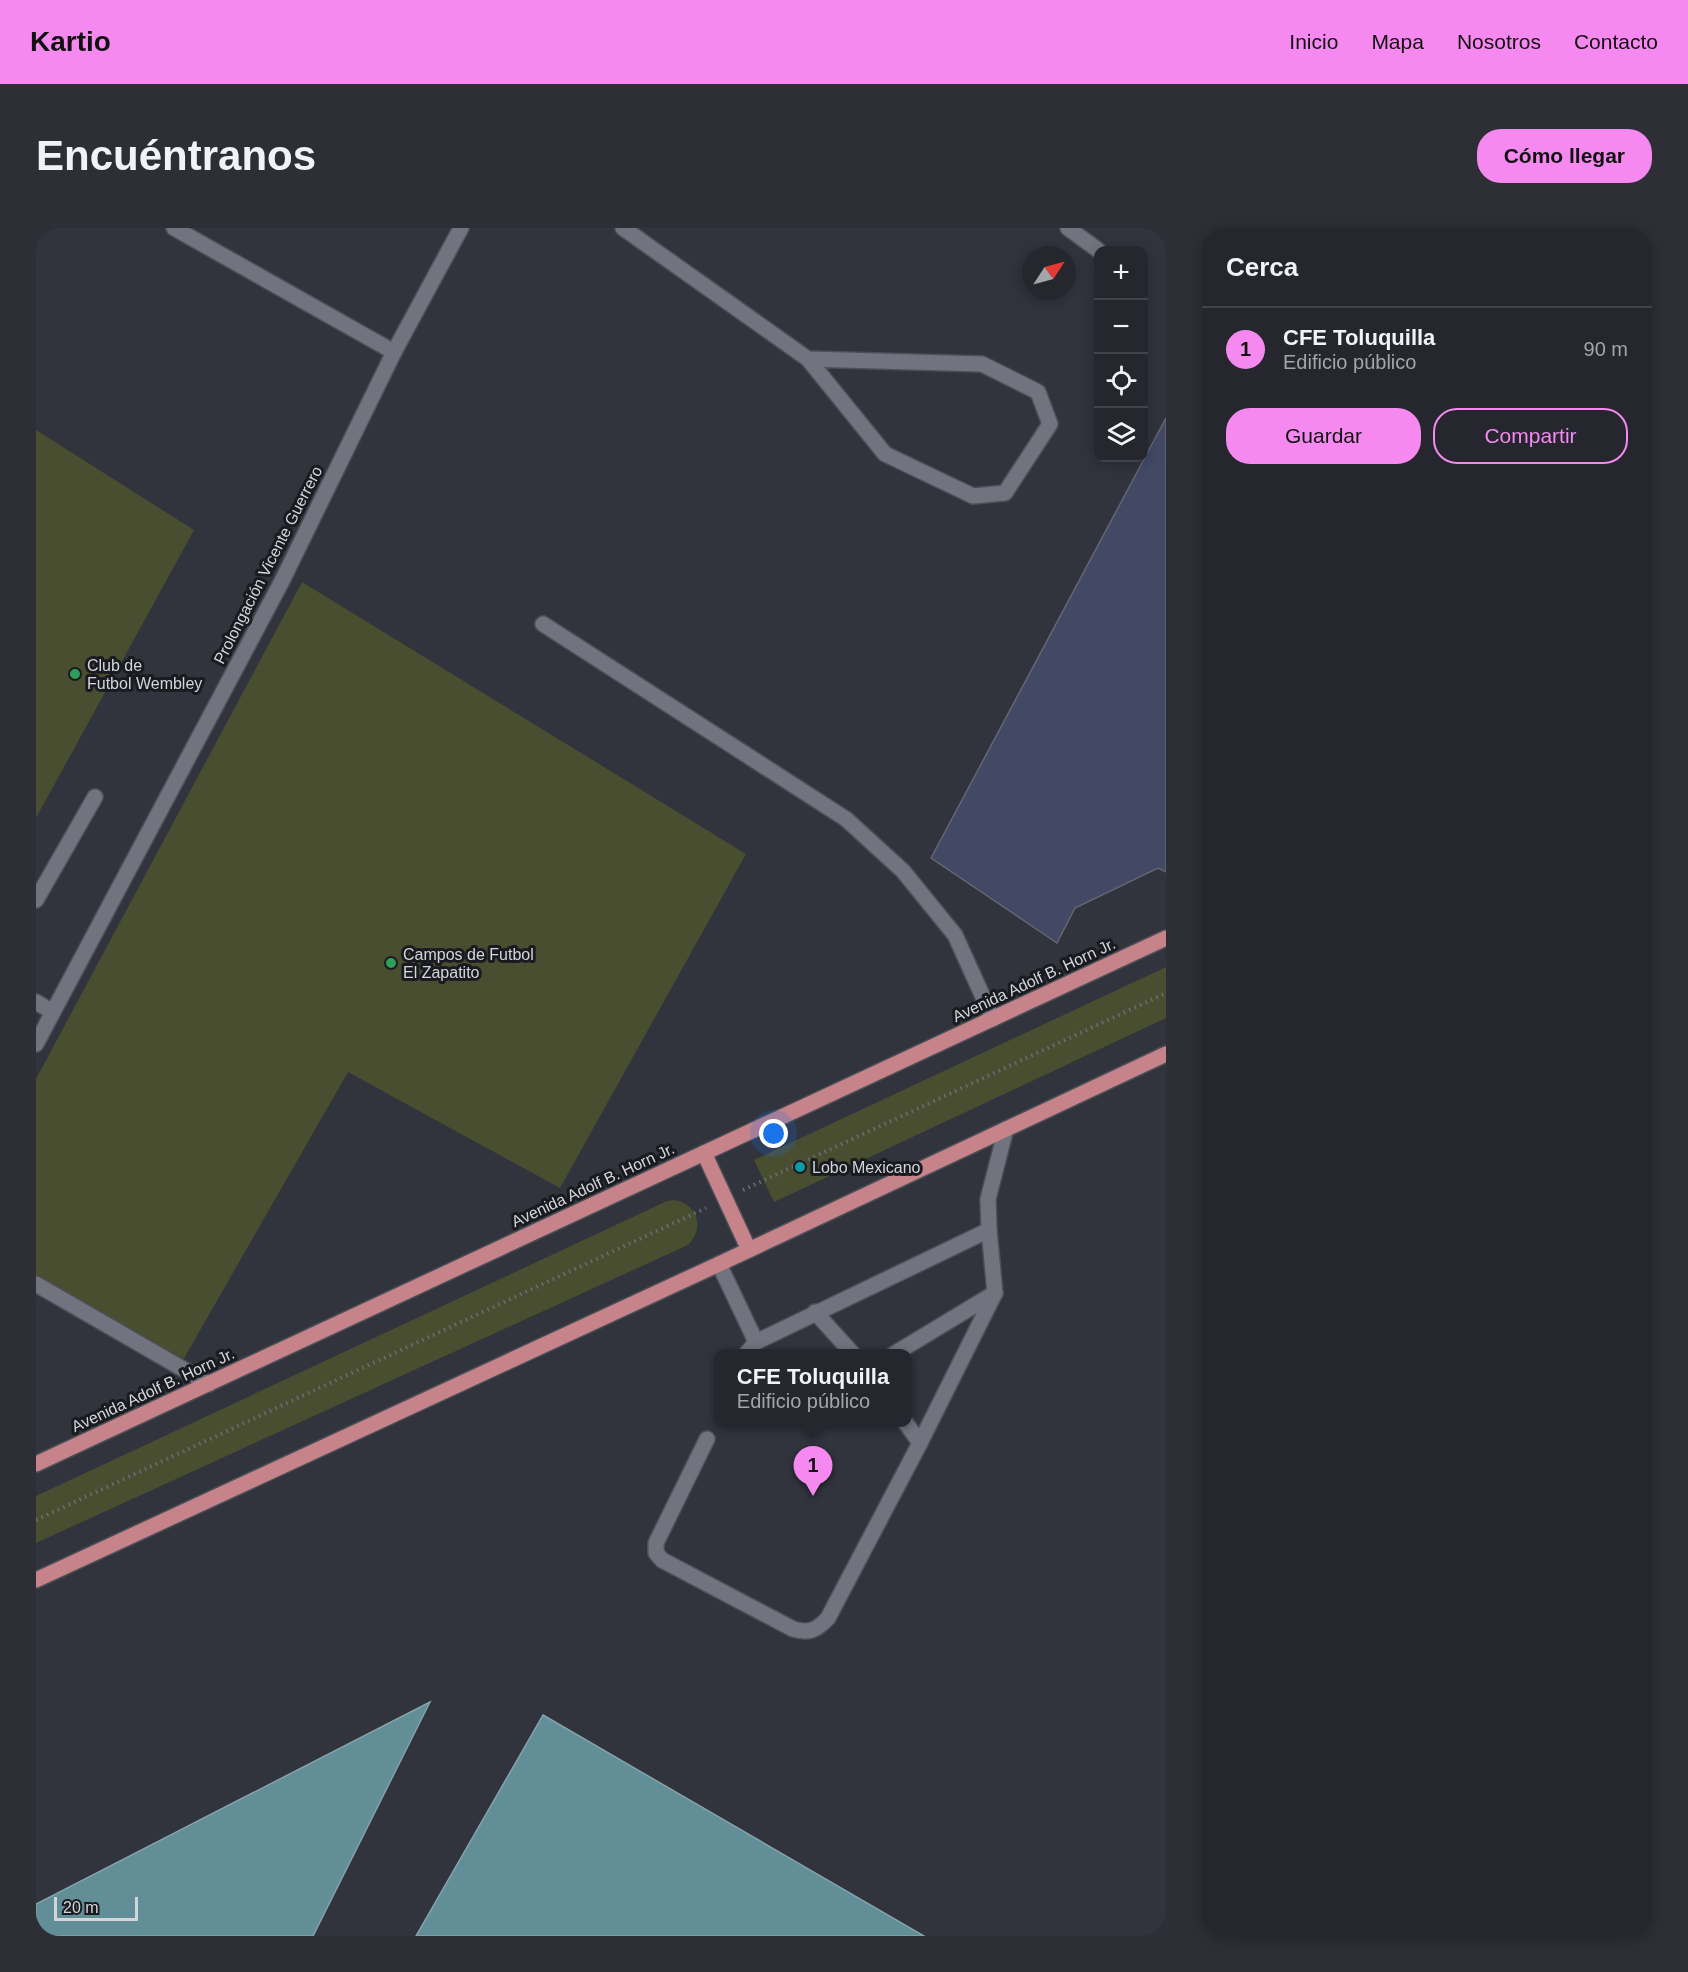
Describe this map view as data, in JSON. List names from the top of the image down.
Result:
{
  "streets": {
    "main road": ["Avenida Adolf B. Horn Jr."],
    "street": ["Prolongación Vicente Guerrero"]
  },
  "places": ["Club de Futbol Wembley", "Campos de Futbol El Zapatito", "Lobo Mexicano"],
  "scale_bar": "20 m",
  "north": "top right",
  "page": {
    "header": "Kartio",
    "nav": [
      "Inicio",
      "Mapa",
      "Nosotros",
      "Contacto"
    ],
    "buttons": [
      "Cómo llegar",
      ["Guardar", "Compartir"]
    ],
    "title": "Encuéntranos",
    "heading": "Cerca",
    "map_buttons": ["+", "−"],
    "list": [
      {
        "mark": "1",
        "name": "CFE Toluquilla",
        "note": "Edificio público",
        "value": "90 m"
      }
    ],
    "popup": ["CFE Toluquilla", "Edificio público"],
    "pins": "1",
    "scale": "20 m"
  }
}
